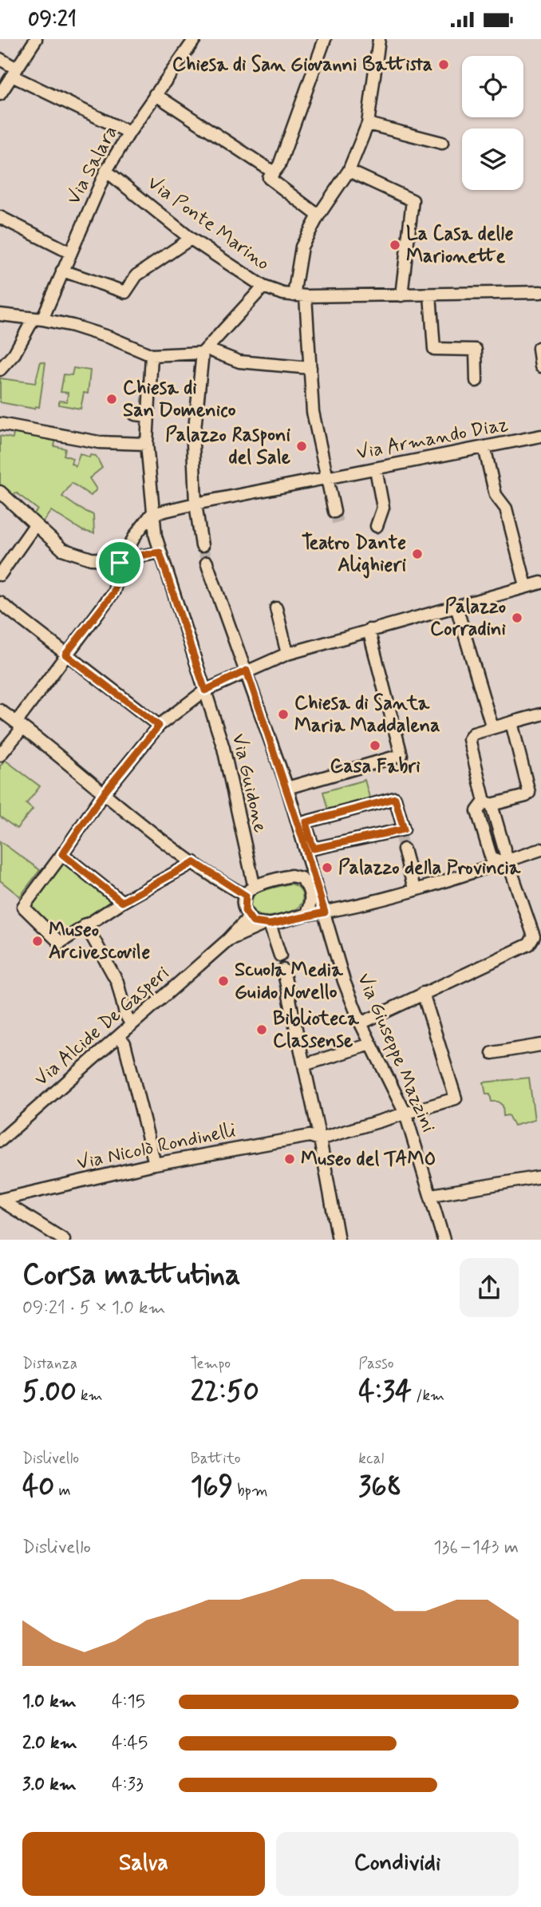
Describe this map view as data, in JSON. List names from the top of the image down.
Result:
{
  "streets": {
    "street": [
      "Via Salara",
      "Via Ponte Marino",
      "Via Armando Diaz",
      "Via Guidone",
      "Via Alcide De Gasperi",
      "Via Giuseppe Mazzini",
      "Via Nicolò Rondinelli"
    ]
  },
  "crossings": [
    ["Via Salara", "Via Ponte Marino"],
    ["Via Armando Diaz", "Via Guidone"],
    ["Via Guidone", "Via Alcide De Gasperi"],
    ["Via Giuseppe Mazzini", "Via Nicolò Rondinelli"]
  ],
  "places": [
    "Chiesa di San Giovanni Battista",
    "La Casa delle Marionette",
    "Chiesa di San Domenico",
    "Palazzo Rasponi del Sale",
    "Teatro Dante Alighieri",
    "Palazzo Corradini",
    "Chiesa di Santa Maria Maddalena",
    "Casa Fabri",
    "Palazzo della Provincia",
    "Museo Arcivescovile",
    "Scuola Media Guido Novello",
    "Biblioteca Classense",
    "Museo del TAMO"
  ],
  "page": {
    "status": "09:21",
    "heading": ["Corsa mattutina", "09:21 · 5 × 1.0 km"],
    "stats": [
      ["Distanza", "5.00 km"],
      ["Tempo", "22:50"],
      ["Passo", "4:34 /km"],
      ["Dislivello", "40 m"],
      ["Battito", "169 bpm"],
      ["kcal", "368"]
    ],
    "chart": ["Dislivello", "136–143 m"],
    "list": [
      {
        "name": "1.0 km",
        "note": "4:15"
      },
      {
        "name": "2.0 km",
        "note": "4:45"
      },
      {
        "name": "3.0 km",
        "note": "4:33"
      }
    ],
    "buttons": ["Salva", "Condividi"]
  }
}
